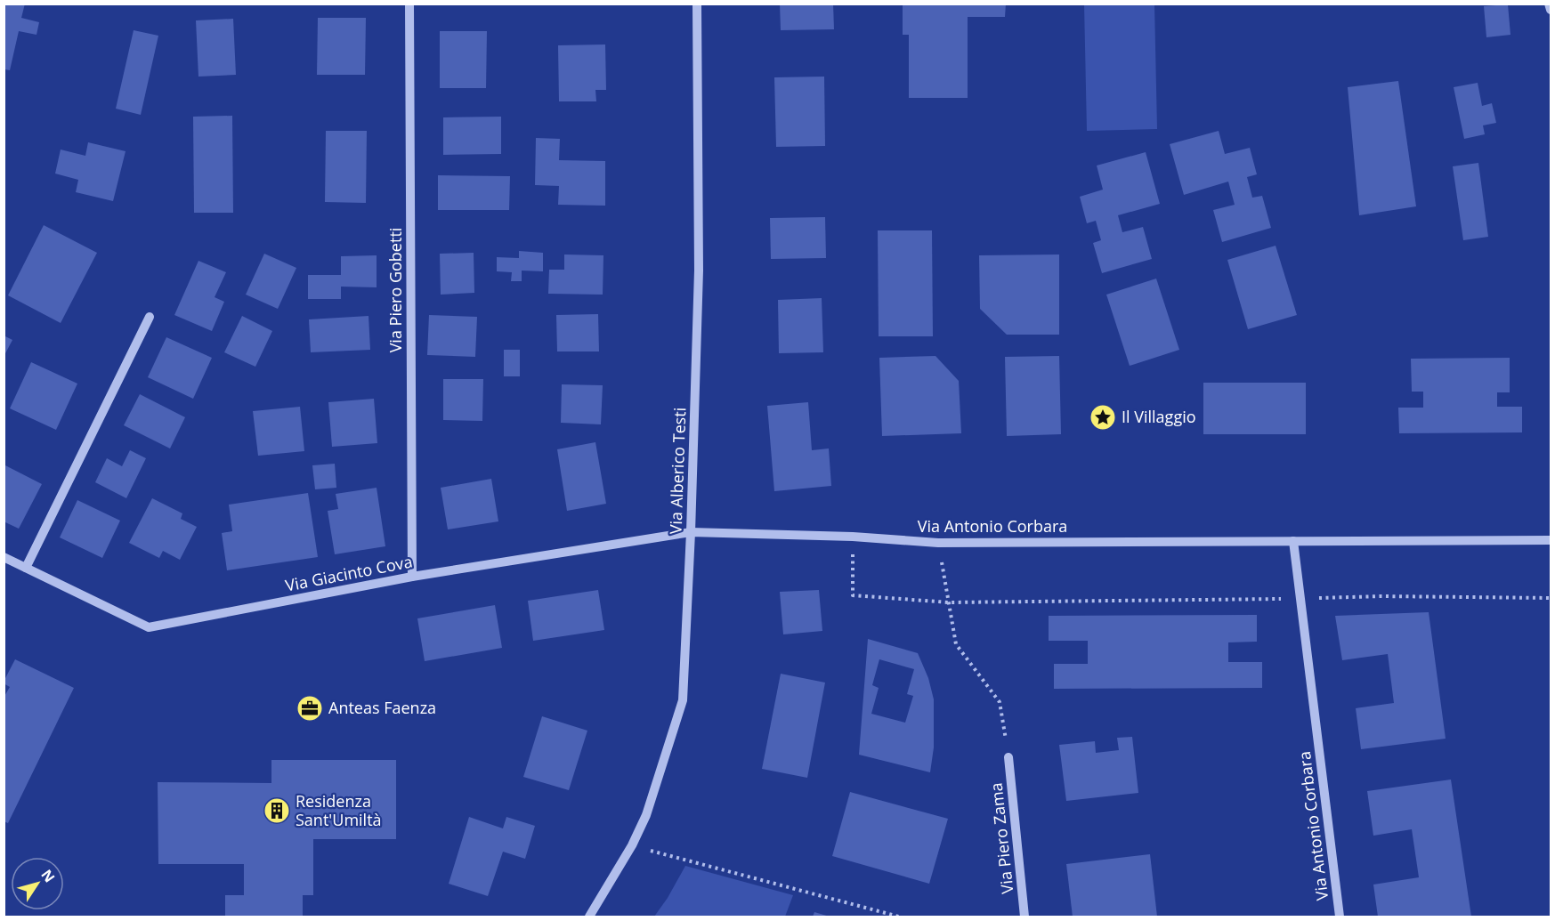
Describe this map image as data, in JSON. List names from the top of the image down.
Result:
{
  "streets": {
    "street": [
      "Via Piero Gobetti",
      "Via Alberico Testi",
      "Via Antonio Corbara",
      "Via Giacinto Cova",
      "Via Piero Zama"
    ]
  },
  "crossings": [
    ["Via Piero Gobetti", "Via Giacinto Cova"],
    ["Via Alberico Testi", "Via Antonio Corbara"],
    ["Via Alberico Testi", "Via Giacinto Cova"],
    ["Via Antonio Corbara", "Via Giacinto Cova"]
  ],
  "places": {
    "place": ["Il Villaggio"],
    "office": ["Anteas Faenza"],
    "building": ["Residenza Sant'Umiltà"]
  },
  "north": "top right"
}
